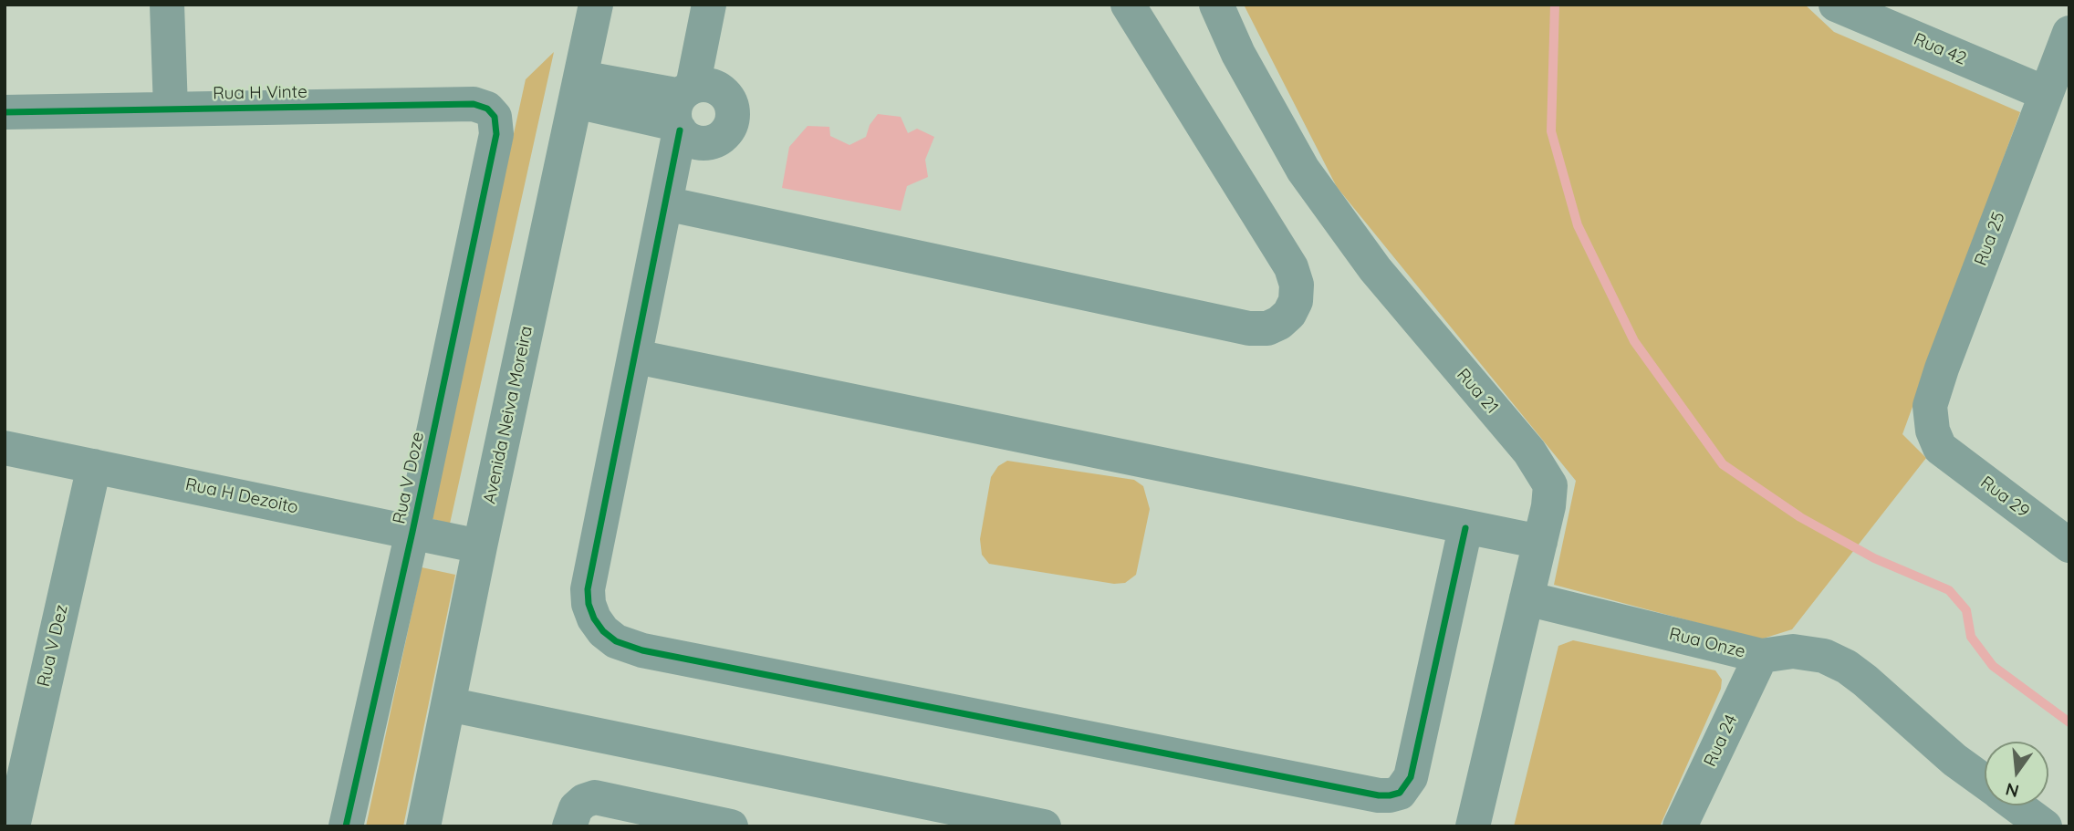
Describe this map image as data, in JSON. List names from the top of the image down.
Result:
{
  "streets": {
    "street": [
      "Rua 42",
      "Rua H Vinte",
      "Rua 25",
      "Rua 21",
      "Avenida Neiva Moreira",
      "Rua V Doze",
      "Rua H Dezoito",
      "Rua 29",
      "Rua Onze",
      "Rua V Dez",
      "Rua 24"
    ]
  },
  "crossings": [
    ["Rua 42", "Rua 25"],
    ["Rua H Vinte", "Rua V Doze"],
    ["Rua 25", "Rua 29"],
    ["Rua 21", "Rua Onze"],
    ["Avenida Neiva Moreira", "Rua H Dezoito"],
    ["Rua V Doze", "Rua H Dezoito"],
    ["Rua H Dezoito", "Rua V Dez"],
    ["Rua Onze", "Rua 24"]
  ],
  "north": "bottom"
}
